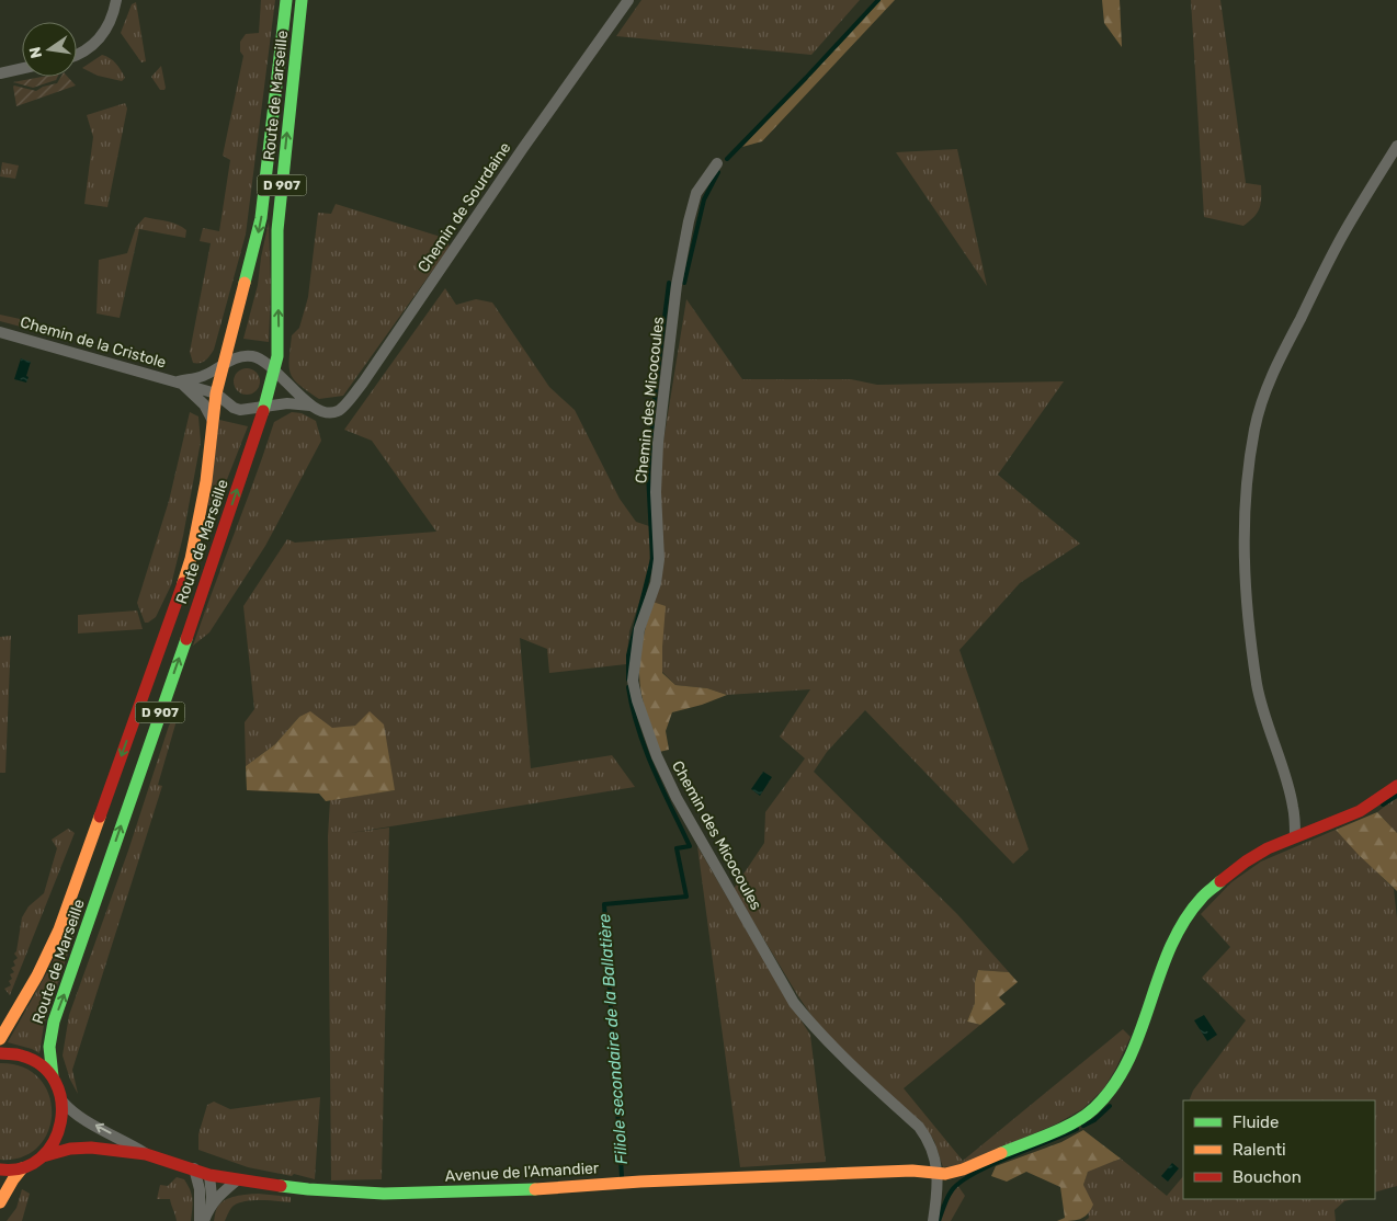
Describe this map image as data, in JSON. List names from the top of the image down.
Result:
{
  "streets": {
    "main road": ["Route de Marseille", "D 907", "Avenue de l'Amandier"],
    "street": ["Chemin de Sourdaine", "Chemin de la Cristole", "Chemin des Micocoules"]
  },
  "crossings": [
    ["Route de Marseille", "Chemin de Sourdaine"],
    ["Route de Marseille", "Chemin de la Cristole"],
    ["Chemin de Sourdaine", "Chemin de la Cristole"],
    ["Chemin des Micocoules", "Avenue de l'Amandier"]
  ],
  "water": ["Filiole secondaire de la Ballatière"],
  "legend": ["Fluide", "Ralenti", "Bouchon"],
  "north": "left"
}
